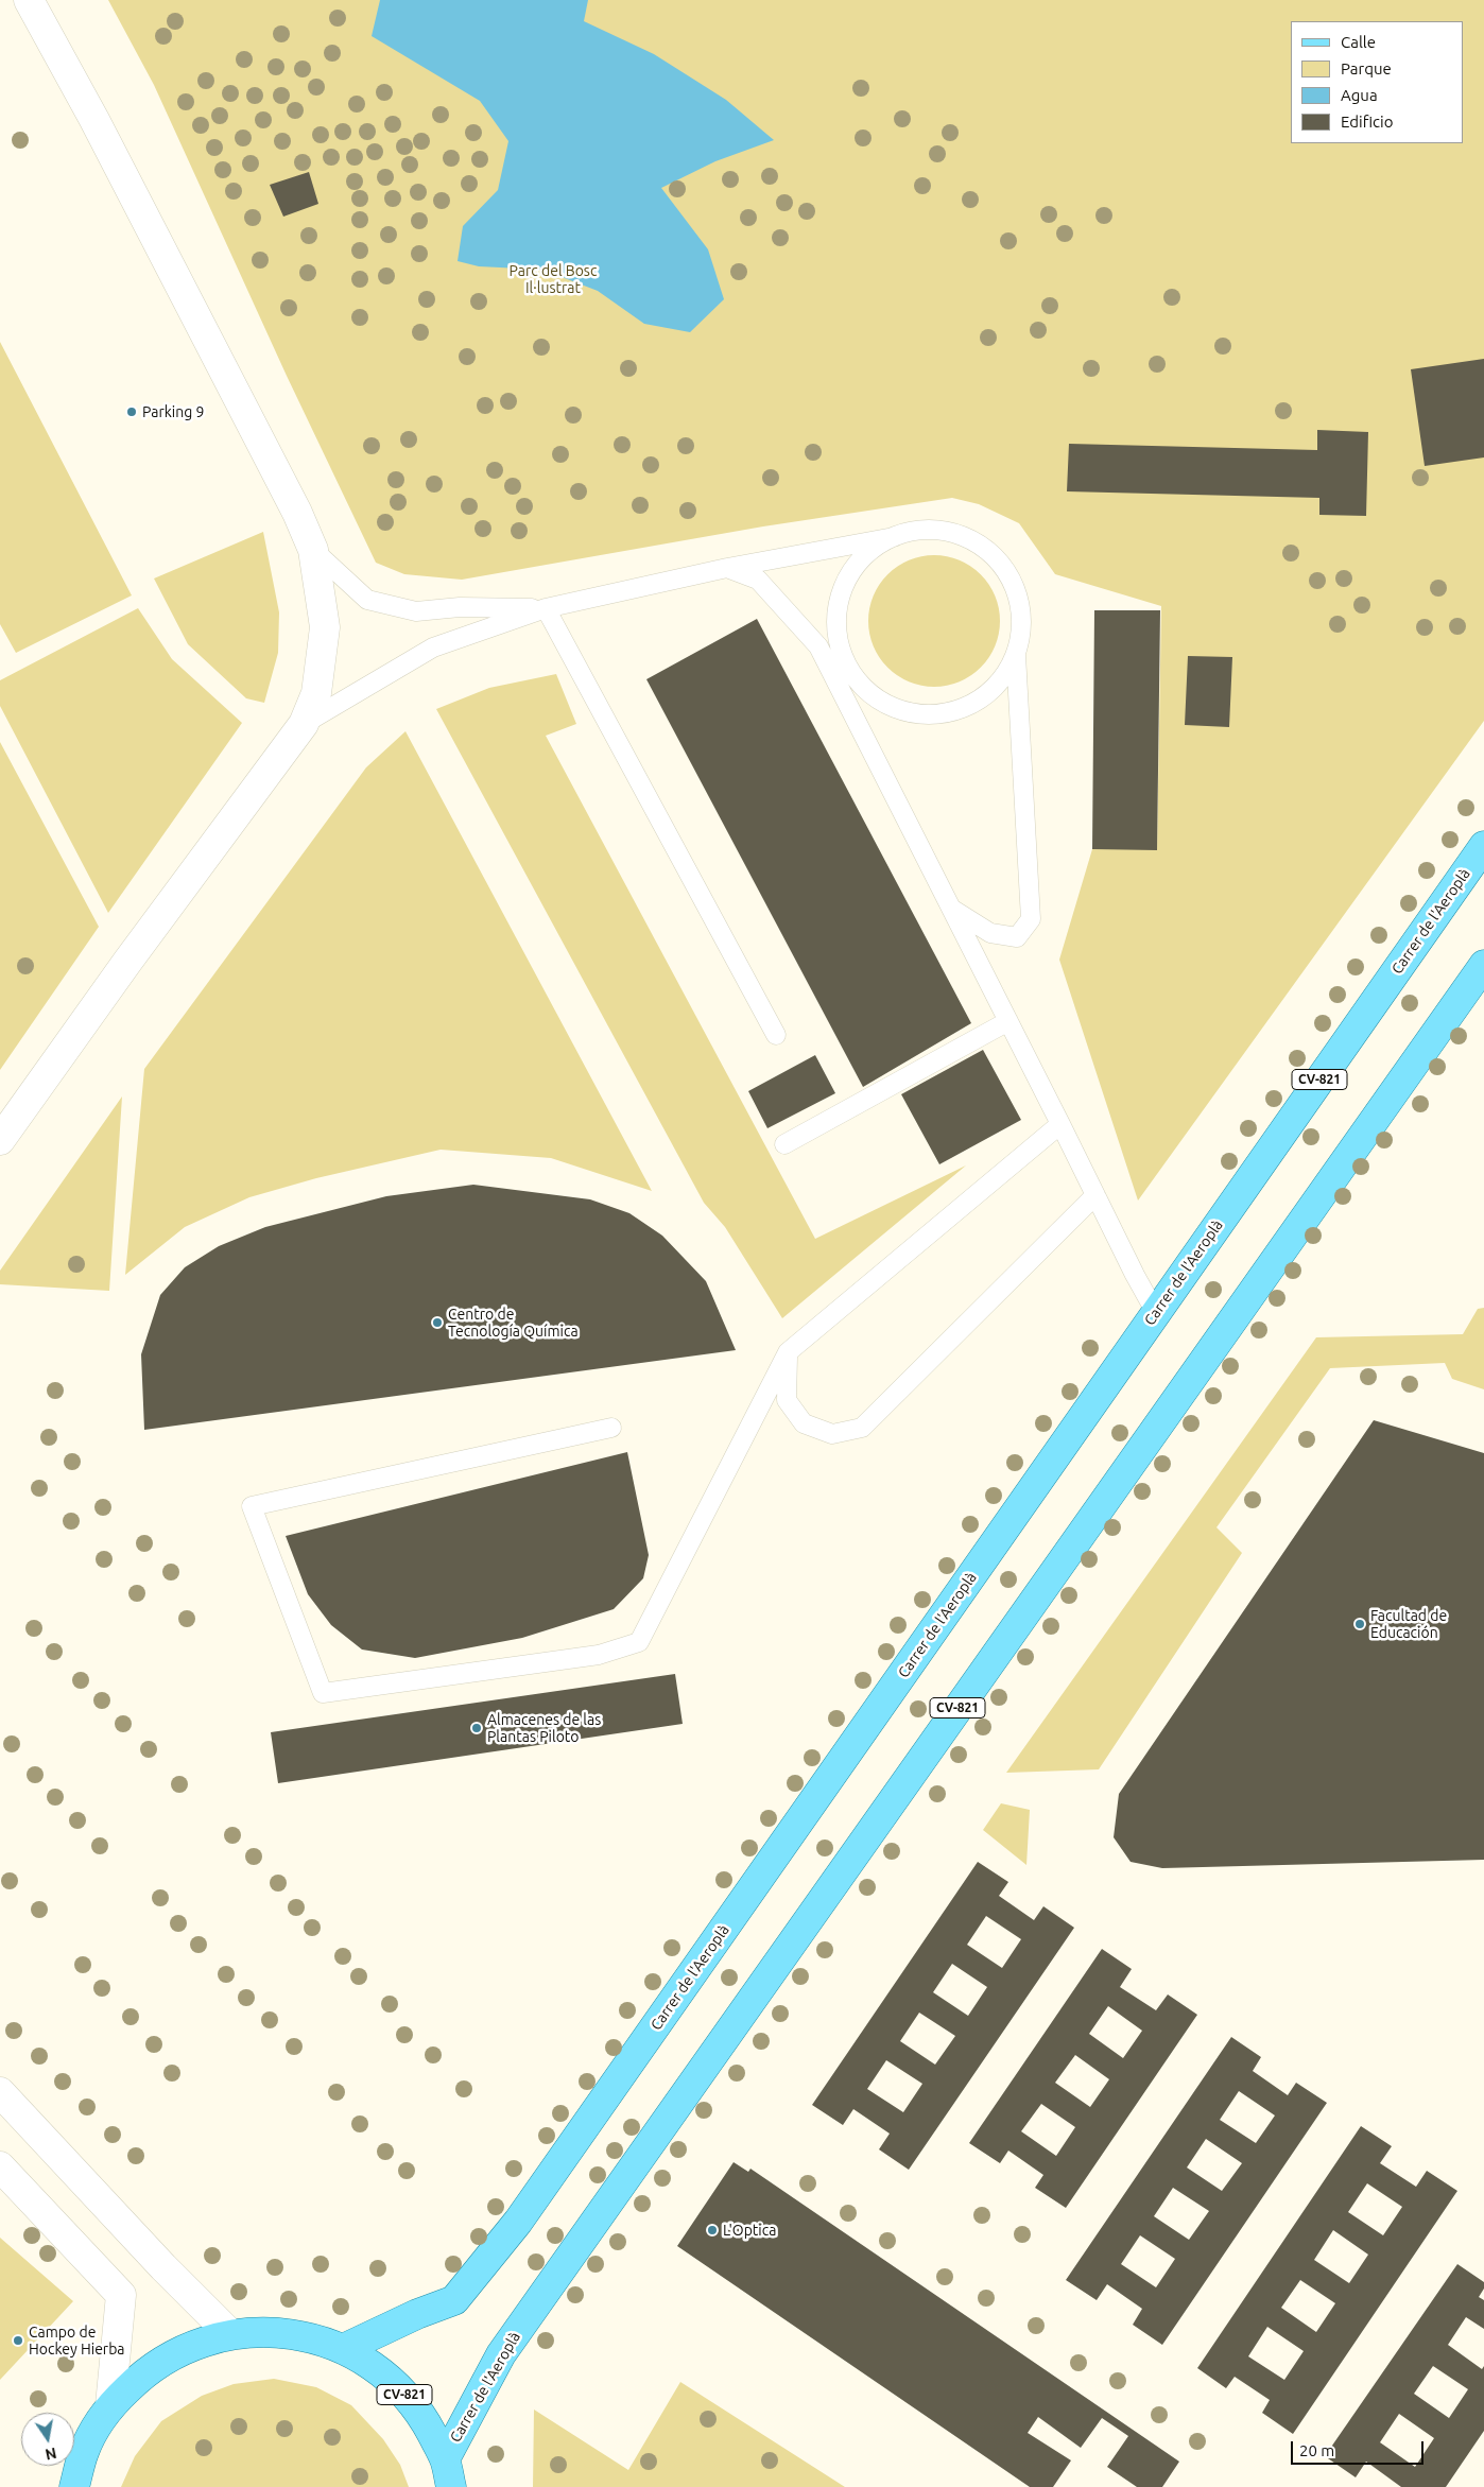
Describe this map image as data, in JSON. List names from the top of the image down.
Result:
{
  "streets": {
    "main road": ["Carrer de l'Aeroplà", "CV-821"]
  },
  "crossings": [
    ["Carrer de l'Aeroplà", "CV-821"]
  ],
  "parks": ["Parc del Bosc Il·lustrat"],
  "places": [
    "Parking 9",
    "Centro de Tecnología Química",
    "Facultad de Educación",
    "Almacenes de las Plantas Piloto",
    "L'Optica",
    "Campo de Hockey Hierba"
  ],
  "legend": [
    "Calle",
    "Parque",
    "Agua",
    "Edificio"
  ],
  "scale_bar": "20 m",
  "north": "bottom"
}
